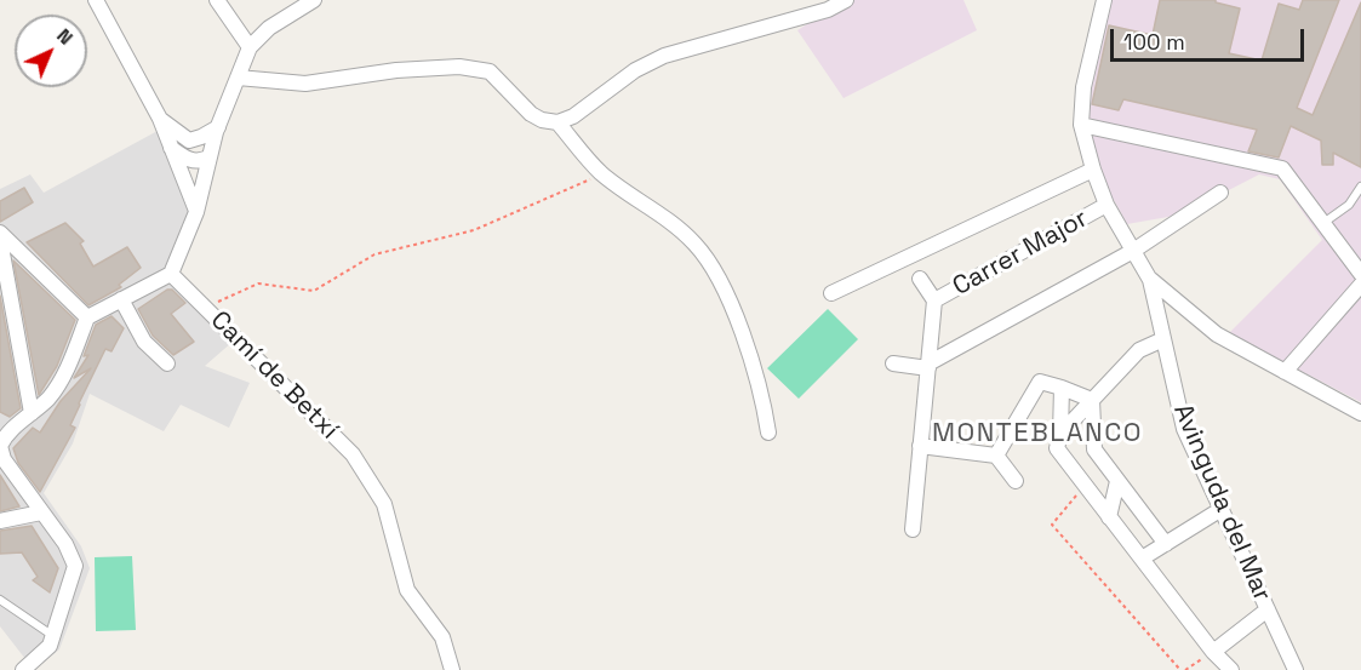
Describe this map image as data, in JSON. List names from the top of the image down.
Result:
{
  "streets": {
    "street": ["Carrer Major", "Camí de Betxí", "Avinguda del Mar"]
  },
  "crossings": [
    ["Carrer Major", "Avinguda del Mar"]
  ],
  "districts": ["MONTEBLANCO"],
  "scale_bar": "100 m",
  "north": "top right"
}
